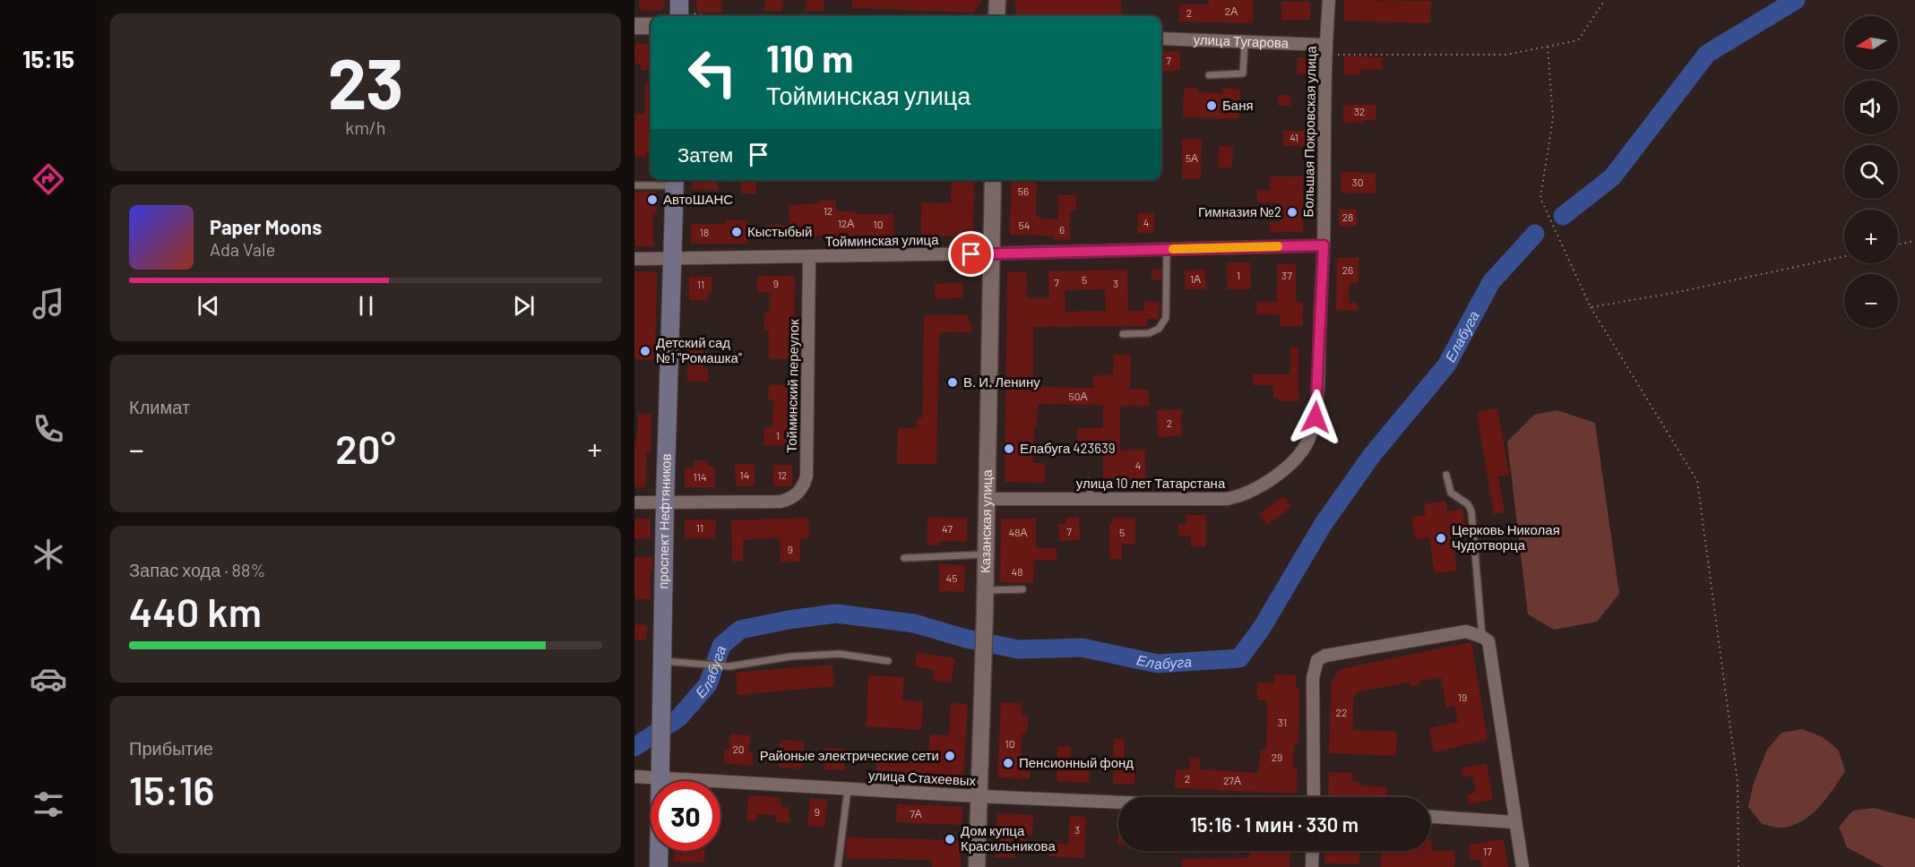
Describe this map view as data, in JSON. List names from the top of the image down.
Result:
{
  "streets": {
    "main road": ["проспект Нефтяников"],
    "street": [
      "улица Тугарова",
      "Большая Покровская улица",
      "Тойминская улица",
      "Тойминский переулок",
      "улица 10 лет Татарстана",
      "Казанская улица",
      "улица Стахеевых"
    ]
  },
  "crossings": [
    ["улица Тугарова", "Большая Покровская улица"],
    ["Большая Покровская улица", "Тойминская улица"],
    ["Большая Покровская улица", "улица 10 лет Татарстана"],
    ["Тойминская улица", "Тойминский переулок"],
    ["Тойминская улица", "проспект Нефтяников"],
    ["Тойминская улица", "Казанская улица"],
    ["Тойминский переулок", "проспект Нефтяников"],
    ["улица 10 лет Татарстана", "Казанская улица"],
    ["проспект Нефтяников", "улица Стахеевых"],
    ["Казанская улица", "улица Стахеевых"]
  ],
  "water": ["Елабуга"],
  "places": [
    "Баня",
    "АвтоШАНС",
    "Гимназия №2",
    "Кыстыбый",
    "Детский сад №1 \"Ромашка\"",
    "В. И. Ленину",
    "Елабуга 423639",
    "Церковь Николая Чудотворца",
    "Районые электрические сети",
    "Пенсионный фонд",
    "Дом купца Красильникова"
  ],
  "house_numbers": [
    "2А",
    "2",
    "7",
    "32",
    "41",
    "5А",
    "30",
    "56",
    "12",
    "28",
    "4",
    "12А",
    "10",
    "54",
    "6",
    "18",
    "26",
    "1",
    "37",
    "1А",
    "5",
    "7",
    "9",
    "3",
    "11",
    "50А",
    "2",
    "1",
    "4",
    "14",
    "12",
    "114",
    "11",
    "47",
    "7",
    "48А",
    "5",
    "9",
    "48",
    "45",
    "19",
    "22",
    "31",
    "10",
    "20",
    "29",
    "2",
    "27А",
    "9",
    "7А",
    "3",
    "17"
  ],
  "north": "left",
  "page": {
    "tabs": "15:15",
    "tile": [
      ["23", "km/h"],
      "Климат",
      ["Запас хода · 88%", "440 km"],
      ["Прибытие", "15:16"]
    ],
    "map_buttons": ["+", "−"],
    "turn": ["110 m", "Тойминская улица"],
    "then": "Затем",
    "song": ["Paper Moons", "Ada Vale"],
    "heat": ["−", "20°", "+"],
    "limit": "30",
    "trip": "15:16 · 1 мин · 330 m"
  }
}
